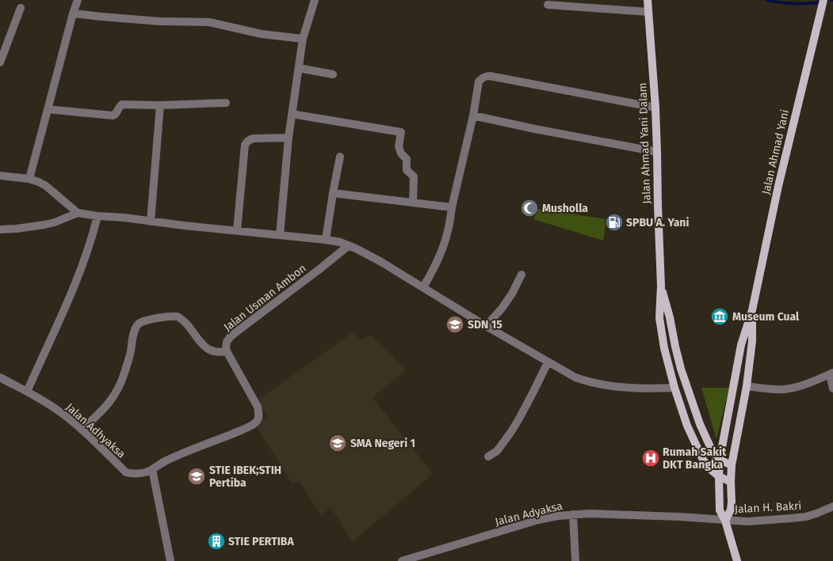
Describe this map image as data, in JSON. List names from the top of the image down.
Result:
{
  "streets": {
    "main road": ["Jalan Ahmad Yani Dalam", "Jalan Ahmad Yani"],
    "street": [
      "Jalan Usman Ambon",
      "Jalan Adhyaksa",
      "Jalan H. Bakri",
      "Jalan Adyaksa"
    ]
  },
  "crossings": [
    ["Jalan Ahmad Yani Dalam", "Jalan Ahmad Yani"],
    ["Jalan Ahmad Yani", "Jalan H. Bakri"],
    ["Jalan H. Bakri", "Jalan Adyaksa"]
  ],
  "places": {
    "mosque": ["Musholla"],
    "fuel station": ["SPBU A. Yani"],
    "museum": ["Museum Cual"],
    "school or university": ["SDN 15", "SMA Negeri 1", "STIE IBEK;STIH Pertiba"],
    "hospital": ["Rumah Sakit DKT Bangka"],
    "building": ["STIE PERTIBA"]
  }
}
